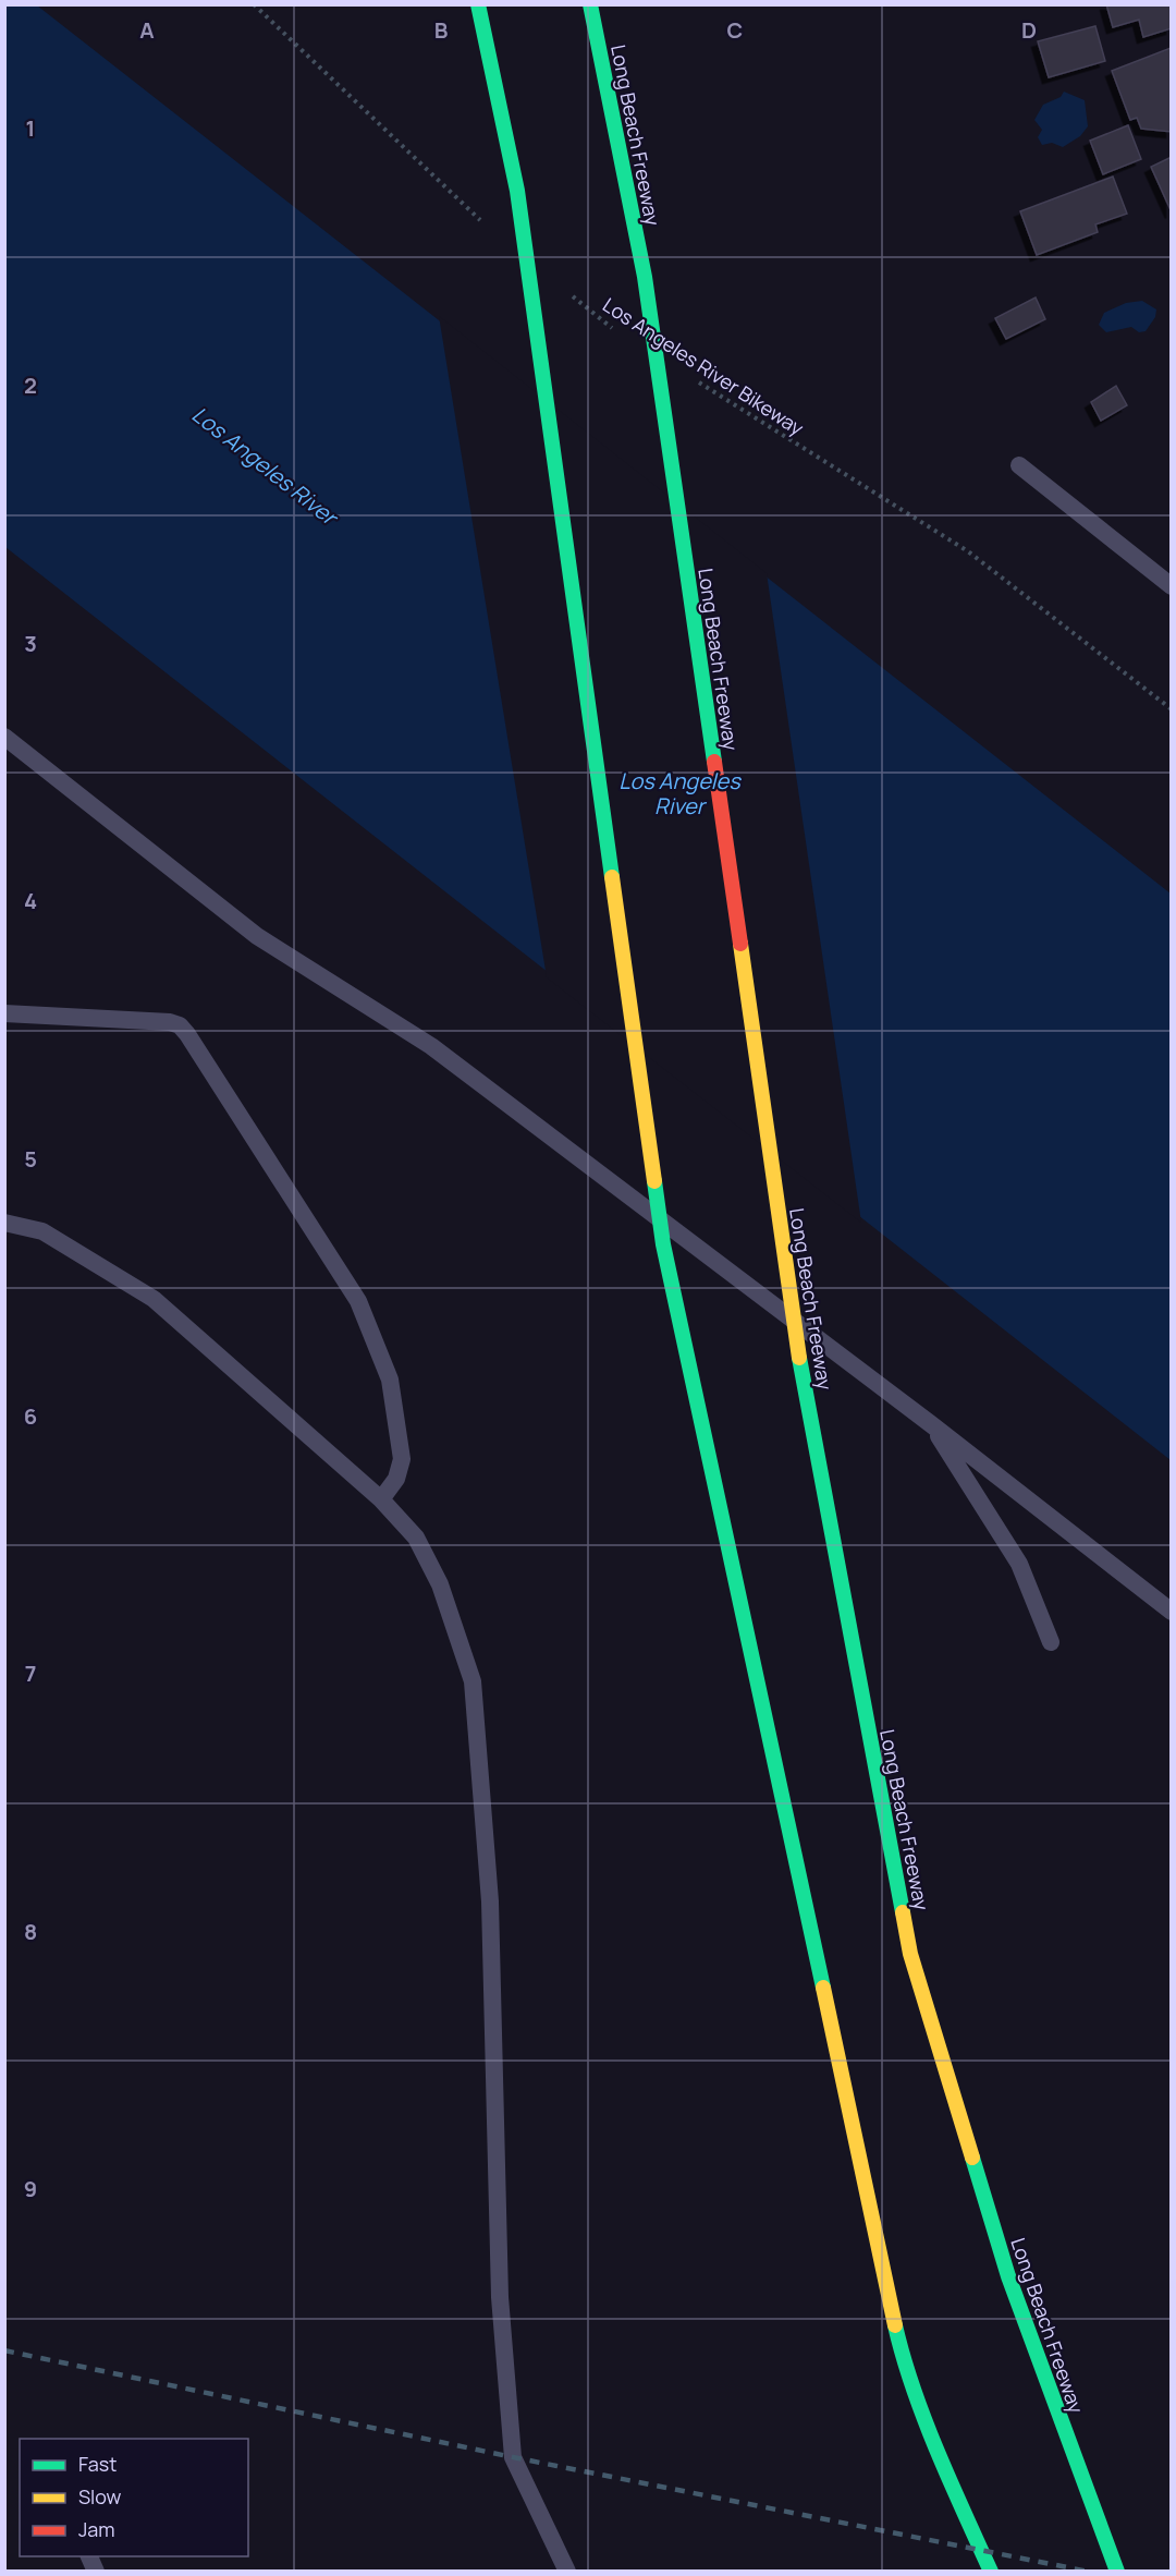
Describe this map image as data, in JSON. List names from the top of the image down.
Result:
{
  "streets": {
    "highway": ["Long Beach Freeway"],
    "path": ["Los Angeles River Bikeway"]
  },
  "water": ["Los Angeles River"],
  "legend": ["Fast", "Slow", "Jam"],
  "grid": {
    "columns": [
      "A",
      "B",
      "C",
      "D"
    ],
    "rows": [
      "1",
      "2",
      "3",
      "4",
      "5",
      "6",
      "7",
      "8",
      "9"
    ]
  }
}
